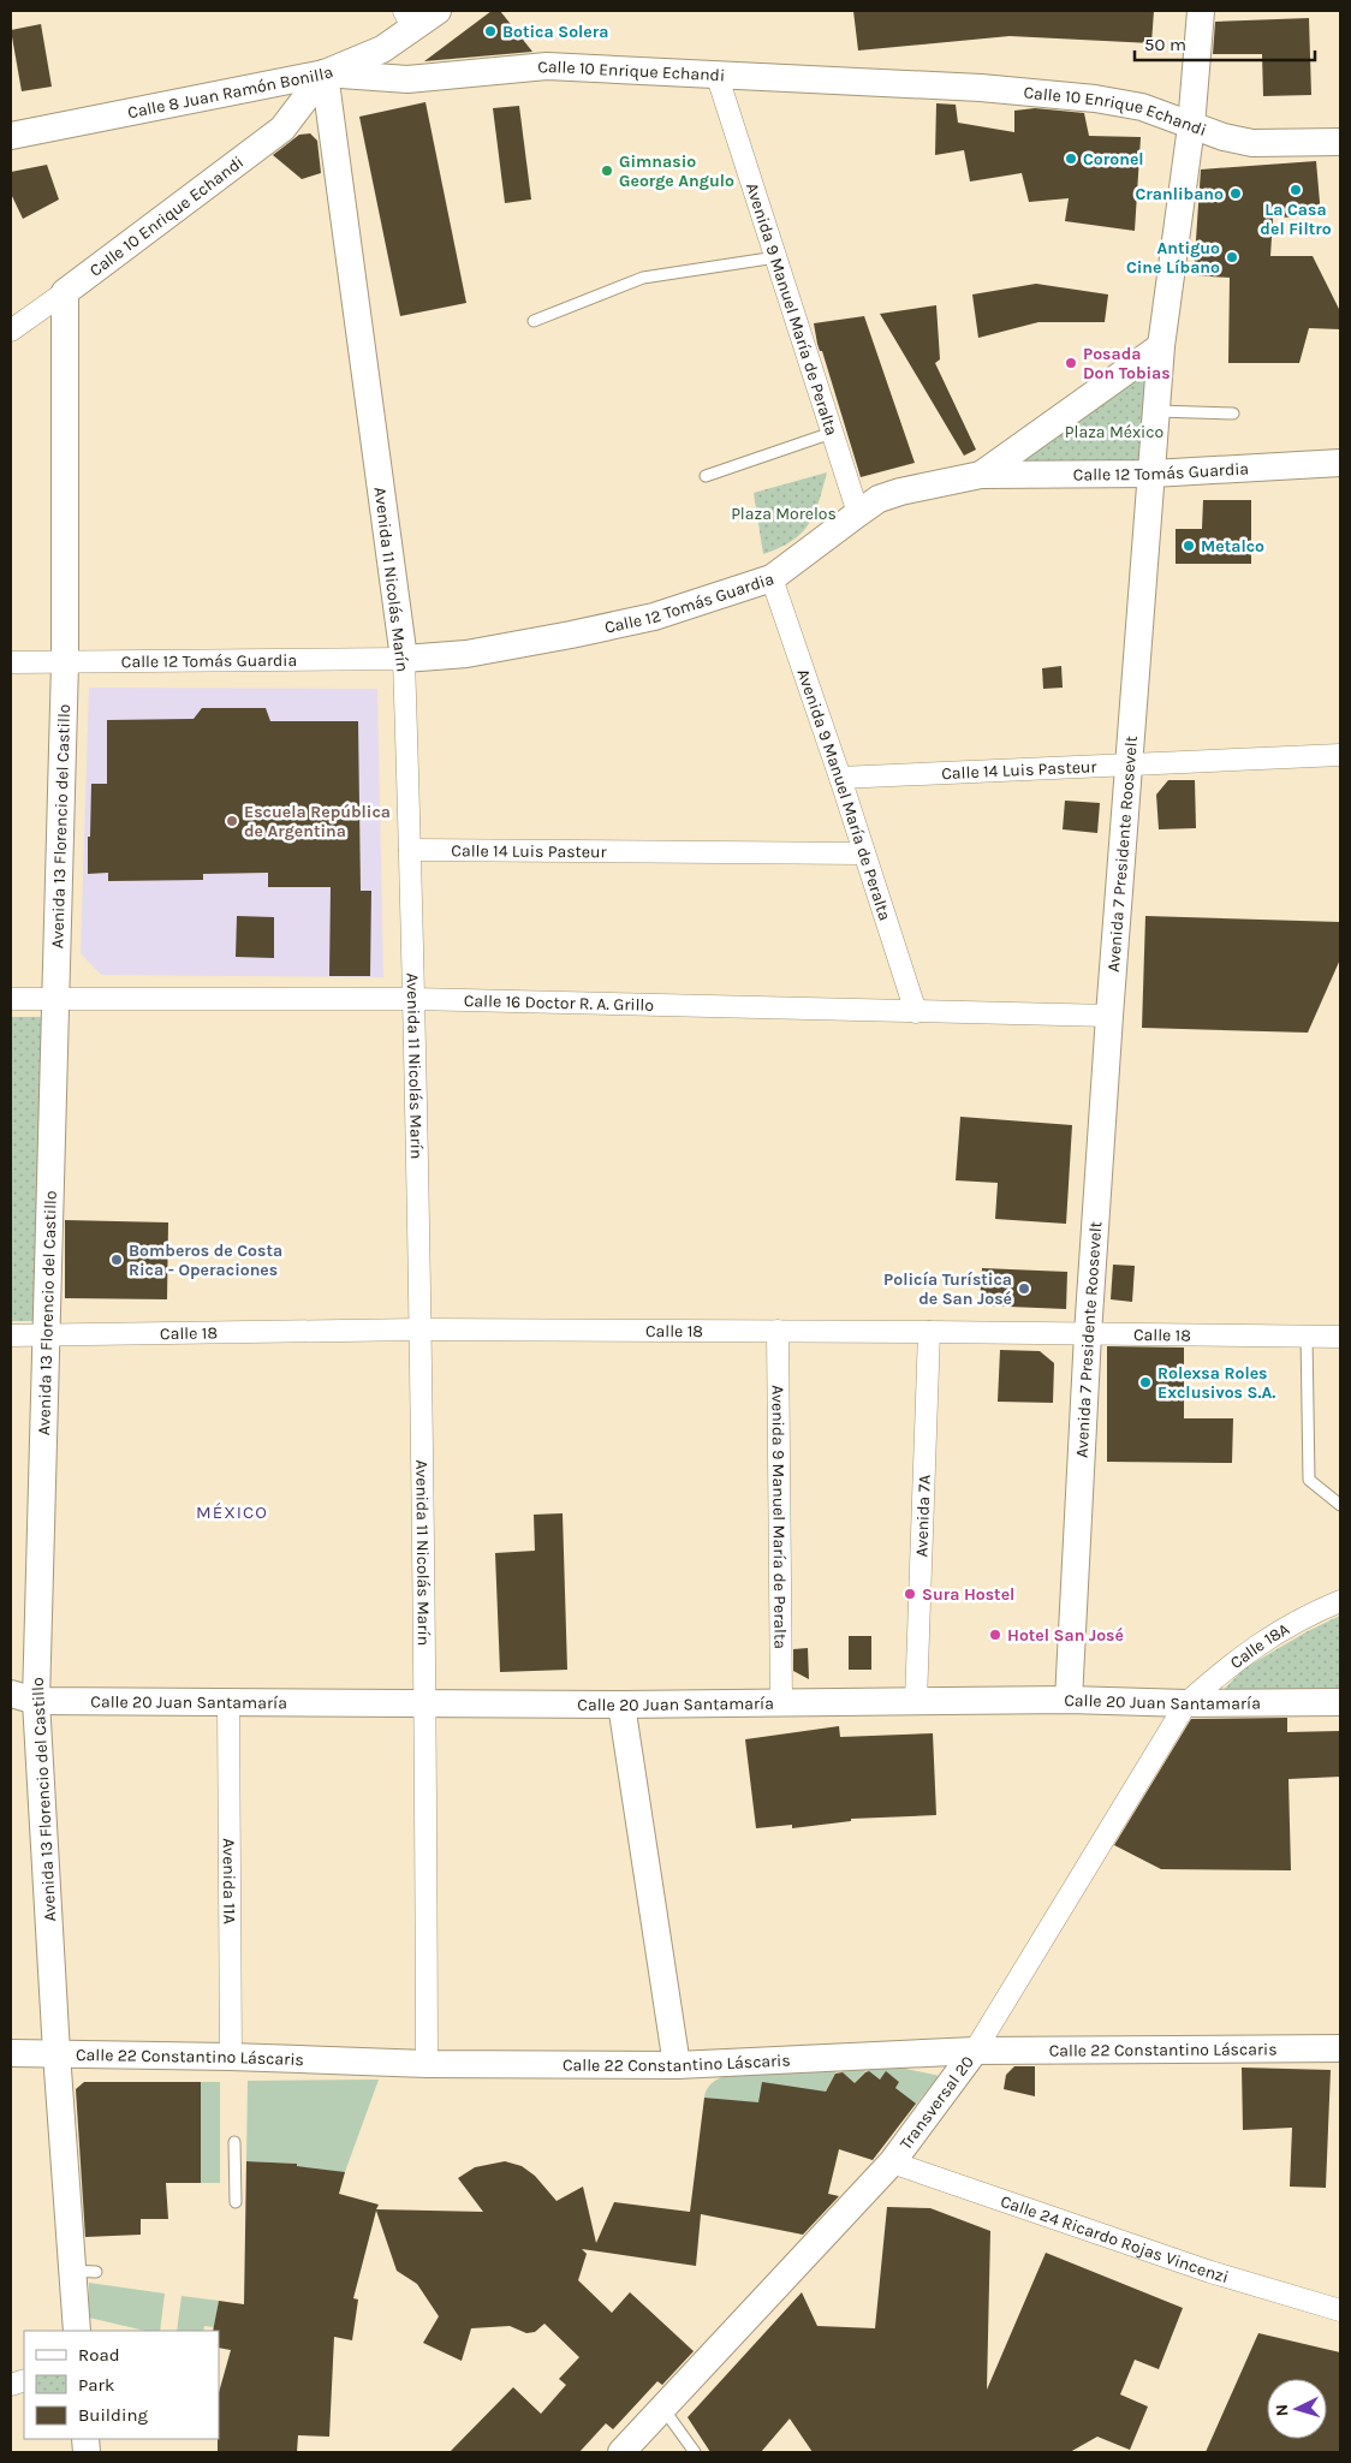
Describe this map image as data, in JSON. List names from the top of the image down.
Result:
{
  "streets": {
    "street": [
      "Calle 10 Enrique Echandi",
      "Calle 8 Juan Ramón Bonilla",
      "Avenida 9 Manuel María de Peralta",
      "Calle 12 Tomás Guardia",
      "Avenida 11 Nicolás Marín",
      "Calle 14 Luis Pasteur",
      "Avenida 13 Florencio del Castillo",
      "Avenida 7 Presidente Roosevelt",
      "Calle 16 Doctor R. A. Grillo",
      "Calle 18",
      "Avenida 7A",
      "Calle 18A",
      "Calle 20 Juan Santamaría",
      "Avenida 11A",
      "Calle 22 Constantino Láscaris",
      "Transversal 20",
      "Calle 24 Ricardo Rojas Vincenzi"
    ]
  },
  "crossings": [
    ["Calle 10 Enrique Echandi", "Calle 8 Juan Ramón Bonilla"],
    ["Calle 10 Enrique Echandi", "Avenida 9 Manuel María de Peralta"],
    ["Calle 10 Enrique Echandi", "Avenida 11 Nicolás Marín"],
    ["Calle 10 Enrique Echandi", "Avenida 13 Florencio del Castillo"],
    ["Calle 10 Enrique Echandi", "Avenida 7 Presidente Roosevelt"],
    ["Calle 8 Juan Ramón Bonilla", "Avenida 11 Nicolás Marín"],
    ["Avenida 9 Manuel María de Peralta", "Calle 12 Tomás Guardia"],
    ["Avenida 9 Manuel María de Peralta", "Calle 14 Luis Pasteur"],
    ["Avenida 9 Manuel María de Peralta", "Calle 16 Doctor R. A. Grillo"],
    ["Avenida 9 Manuel María de Peralta", "Calle 18"],
    ["Avenida 9 Manuel María de Peralta", "Calle 20 Juan Santamaría"],
    ["Calle 12 Tomás Guardia", "Avenida 11 Nicolás Marín"],
    ["Calle 12 Tomás Guardia", "Avenida 13 Florencio del Castillo"],
    ["Calle 12 Tomás Guardia", "Avenida 7 Presidente Roosevelt"],
    ["Avenida 11 Nicolás Marín", "Calle 14 Luis Pasteur"],
    ["Avenida 11 Nicolás Marín", "Calle 16 Doctor R. A. Grillo"],
    ["Avenida 11 Nicolás Marín", "Calle 18"],
    ["Avenida 11 Nicolás Marín", "Calle 20 Juan Santamaría"],
    ["Avenida 11 Nicolás Marín", "Calle 22 Constantino Láscaris"],
    ["Calle 14 Luis Pasteur", "Avenida 7 Presidente Roosevelt"],
    ["Avenida 13 Florencio del Castillo", "Calle 16 Doctor R. A. Grillo"],
    ["Avenida 13 Florencio del Castillo", "Calle 18"],
    ["Avenida 13 Florencio del Castillo", "Calle 20 Juan Santamaría"],
    ["Avenida 13 Florencio del Castillo", "Calle 22 Constantino Láscaris"],
    ["Avenida 7 Presidente Roosevelt", "Calle 16 Doctor R. A. Grillo"],
    ["Avenida 7 Presidente Roosevelt", "Calle 18"],
    ["Avenida 7 Presidente Roosevelt", "Calle 20 Juan Santamaría"],
    ["Calle 18", "Avenida 7A"],
    ["Avenida 7A", "Calle 20 Juan Santamaría"],
    ["Calle 18A", "Calle 20 Juan Santamaría"],
    ["Calle 18A", "Transversal 20"],
    ["Calle 20 Juan Santamaría", "Avenida 11A"],
    ["Calle 20 Juan Santamaría", "Transversal 20"],
    ["Avenida 11A", "Calle 22 Constantino Láscaris"],
    ["Calle 22 Constantino Láscaris", "Transversal 20"],
    ["Transversal 20", "Calle 24 Ricardo Rojas Vincenzi"]
  ],
  "districts": ["MÉXICO"],
  "parks": ["Plaza México", "Plaza Morelos"],
  "places": [
    "Botica Solera",
    "Coronel",
    "Gimnasio George Angulo",
    "La Casa del Filtro",
    "Cranlibano",
    "Antiguo Cine Líbano",
    "Posada Don Tobias",
    "Metalco",
    "Escuela República de Argentina",
    "Bomberos de Costa Rica - Operaciones",
    "Policía Turística de San José",
    "Rolexsa Roles Exclusivos S.A.",
    "Sura Hostel",
    "Hotel San José"
  ],
  "legend": ["Road", "Park", "Building"],
  "scale_bar": "50 m",
  "north": "left"
}
